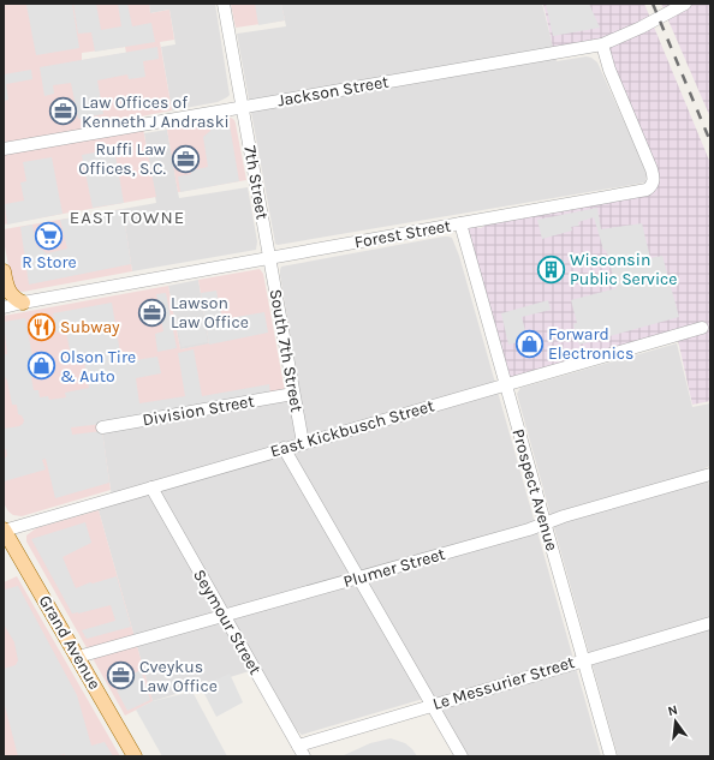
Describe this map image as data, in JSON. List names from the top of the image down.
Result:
{
  "streets": {
    "main road": ["Grand Avenue"],
    "street": [
      "Jackson Street",
      "7th Street",
      "Forest Street",
      "South 7th Street",
      "Division Street",
      "East Kickbusch Street",
      "Prospect Avenue",
      "Plumer Street",
      "Seymour Street",
      "Le Messurier Street"
    ]
  },
  "crossings": [
    ["Jackson Street", "7th Street"],
    ["Jackson Street", "Forest Street"],
    ["7th Street", "Forest Street"],
    ["7th Street", "South 7th Street"],
    ["Forest Street", "South 7th Street"],
    ["Forest Street", "Prospect Avenue"],
    ["South 7th Street", "Division Street"],
    ["South 7th Street", "East Kickbusch Street"],
    ["East Kickbusch Street", "Prospect Avenue"],
    ["East Kickbusch Street", "Seymour Street"],
    ["East Kickbusch Street", "Grand Avenue"],
    ["Prospect Avenue", "Plumer Street"],
    ["Prospect Avenue", "Le Messurier Street"],
    ["Plumer Street", "Seymour Street"],
    ["Plumer Street", "Grand Avenue"],
    ["Seymour Street", "Le Messurier Street"]
  ],
  "districts": ["EAST TOWNE"],
  "places": {
    "office": [
      "Law Offices of Kenneth J Andraski",
      "Ruffi Law Offices, S.C.",
      "Lawson Law Office",
      "Cveykus Law Office"
    ],
    "supermarket": ["R Store"],
    "building": ["Wisconsin Public Service"],
    "restaurant": ["Subway"],
    "shop": ["Forward Electronics", "Olson Tire & Auto"]
  },
  "north": "top"
}
